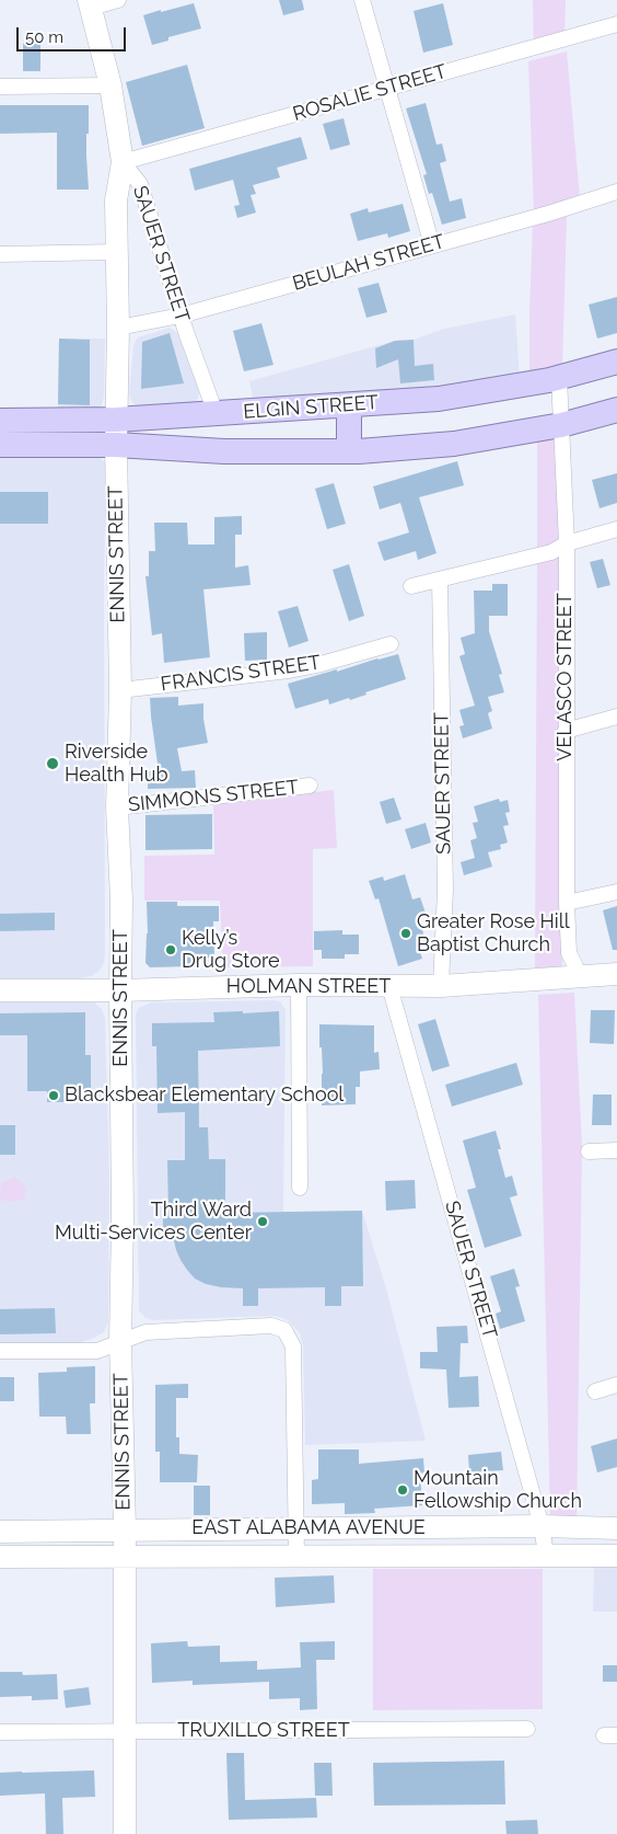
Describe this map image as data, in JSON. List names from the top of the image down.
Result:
{
  "streets": {
    "main road": ["ELGIN STREET"],
    "street": [
      "ROSALIE STREET",
      "SAUER STREET",
      "BEULAH STREET",
      "ENNIS STREET",
      "FRANCIS STREET",
      "VELASCO STREET",
      "SIMMONS STREET",
      "HOLMAN STREET",
      "EAST ALABAMA AVENUE",
      "TRUXILLO STREET"
    ]
  },
  "crossings": [
    ["ROSALIE STREET", "SAUER STREET"],
    ["ROSALIE STREET", "ENNIS STREET"],
    ["SAUER STREET", "BEULAH STREET"],
    ["SAUER STREET", "ELGIN STREET"],
    ["SAUER STREET", "ENNIS STREET"],
    ["SAUER STREET", "HOLMAN STREET"],
    ["SAUER STREET", "EAST ALABAMA AVENUE"],
    ["BEULAH STREET", "ENNIS STREET"],
    ["ELGIN STREET", "ENNIS STREET"],
    ["ELGIN STREET", "VELASCO STREET"],
    ["ENNIS STREET", "FRANCIS STREET"],
    ["ENNIS STREET", "SIMMONS STREET"],
    ["ENNIS STREET", "HOLMAN STREET"],
    ["ENNIS STREET", "EAST ALABAMA AVENUE"],
    ["ENNIS STREET", "TRUXILLO STREET"],
    ["VELASCO STREET", "HOLMAN STREET"]
  ],
  "places": [
    "Riverside Health Hub",
    "Greater Rose Hill Baptist Church",
    "Kelly’s Drug Store",
    "Blacksbear Elementary School",
    "Third Ward Multi-Services Center",
    "Mountain Fellowship Church"
  ],
  "scale_bar": "50 m"
}
